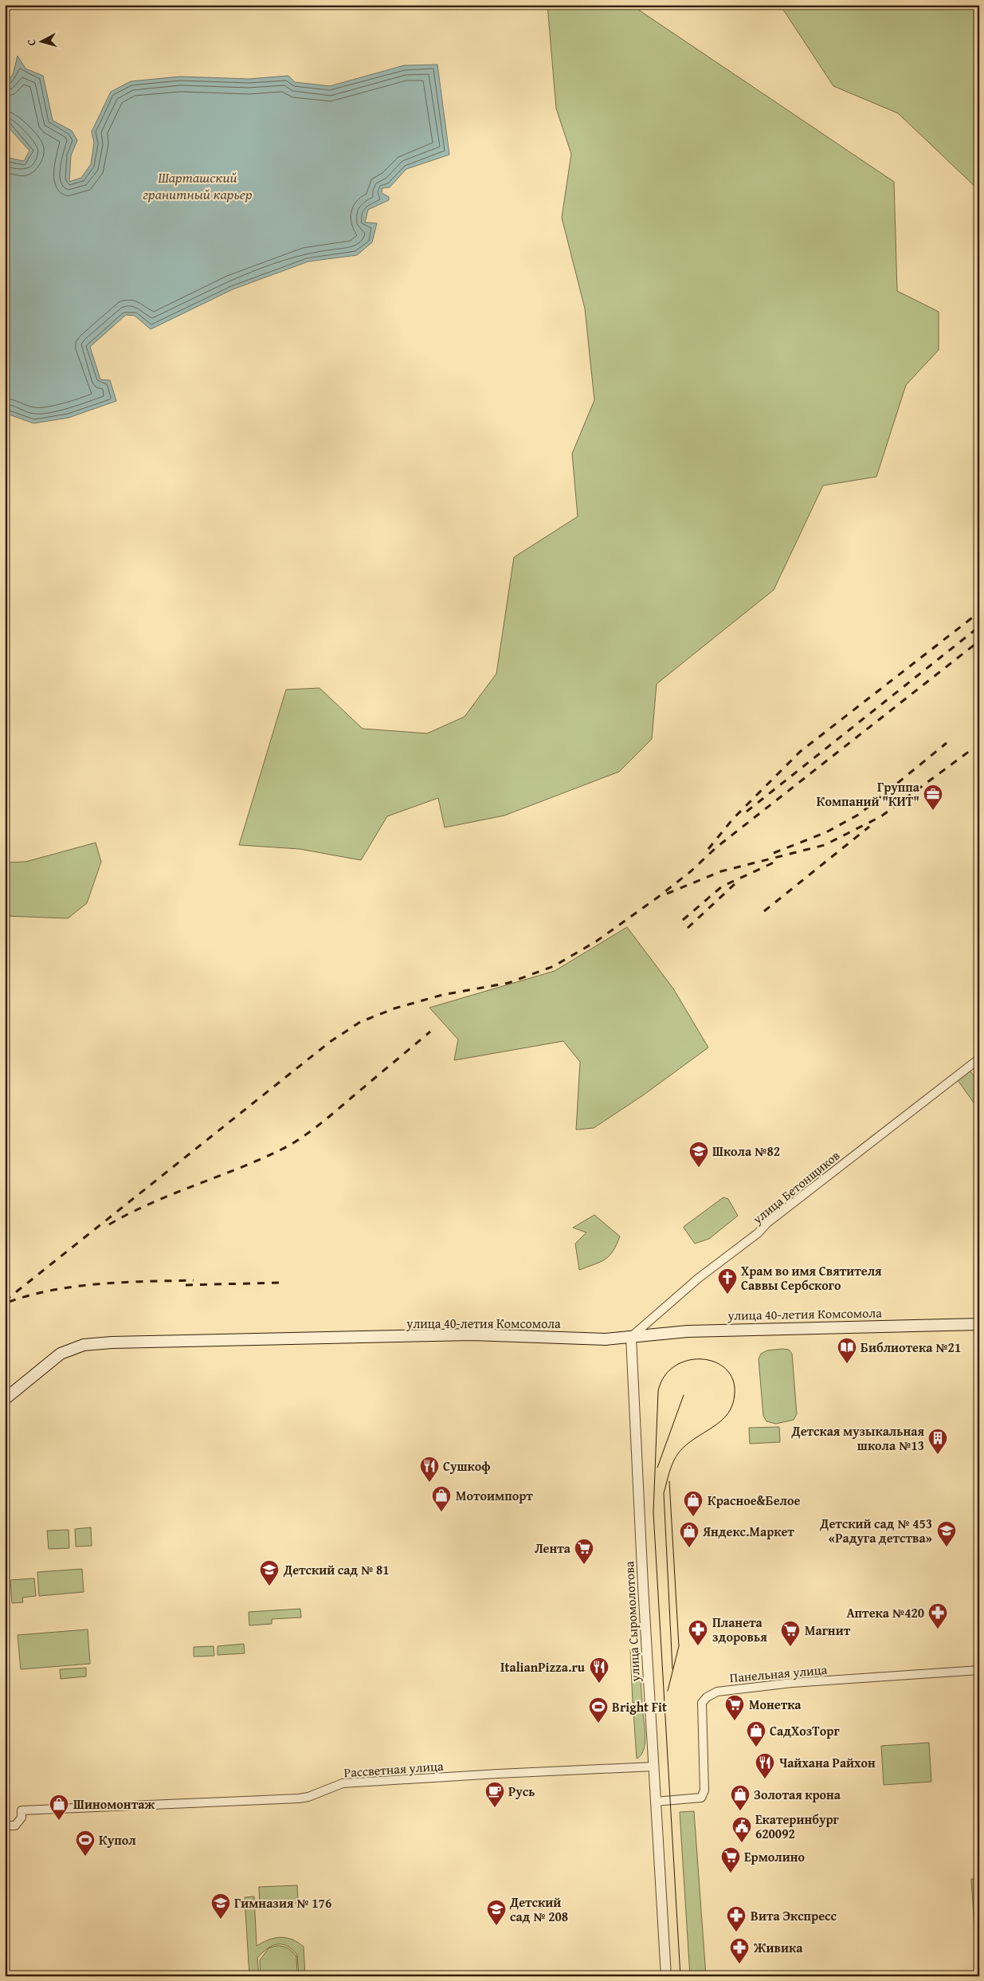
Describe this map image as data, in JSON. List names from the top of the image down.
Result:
{
  "streets": {
    "main road": ["улица 40-летия Комсомола"],
    "street": [
      "улица Бетонщиков",
      "улица Сыромолотова",
      "Панельная улица",
      "Рассветная улица"
    ]
  },
  "crossings": [
    ["улица Бетонщиков", "улица 40-летия Комсомола"],
    ["улица Бетонщиков", "улица Сыромолотова"],
    ["улица 40-летия Комсомола", "улица Сыромолотова"],
    ["улица Сыромолотова", "Панельная улица"],
    ["улица Сыромолотова", "Рассветная улица"]
  ],
  "water": ["Шарташский гранитный карьер"],
  "places": {
    "office": ["Группа Компаний \"КИТ\""],
    "school or university": [
      "Школа №82",
      "Детский сад № 453 «Радуга детства»",
      "Детский сад № 81",
      "Гимназия № 176",
      "Детский сад № 208"
    ],
    "church": ["Храм во имя Святителя Саввы Сербского"],
    "library": ["Библиотека №21"],
    "building": ["Детская музыкальная школа №13"],
    "restaurant": ["Сушкоф", "ItalianPizza.ru", "Чайхана Райхон"],
    "shop": [
      "Мотоимпорт",
      "Красное&Белое",
      "Яндекс.Маркет",
      "СадХозТорг",
      "Золотая крона",
      "Шиномонтаж"
    ],
    "supermarket": [
      "Лента",
      "Магнит",
      "Монетка",
      "Ермолино"
    ],
    "pharmacy": [
      "Аптека №420",
      "Планета здоровья",
      "Вита Экспресс",
      "Живика"
    ],
    "sports": ["Bright Fit", "Купол"],
    "cafe": ["Русь"],
    "public building": ["Екатеринбург 620092"]
  },
  "north": "left"
}
